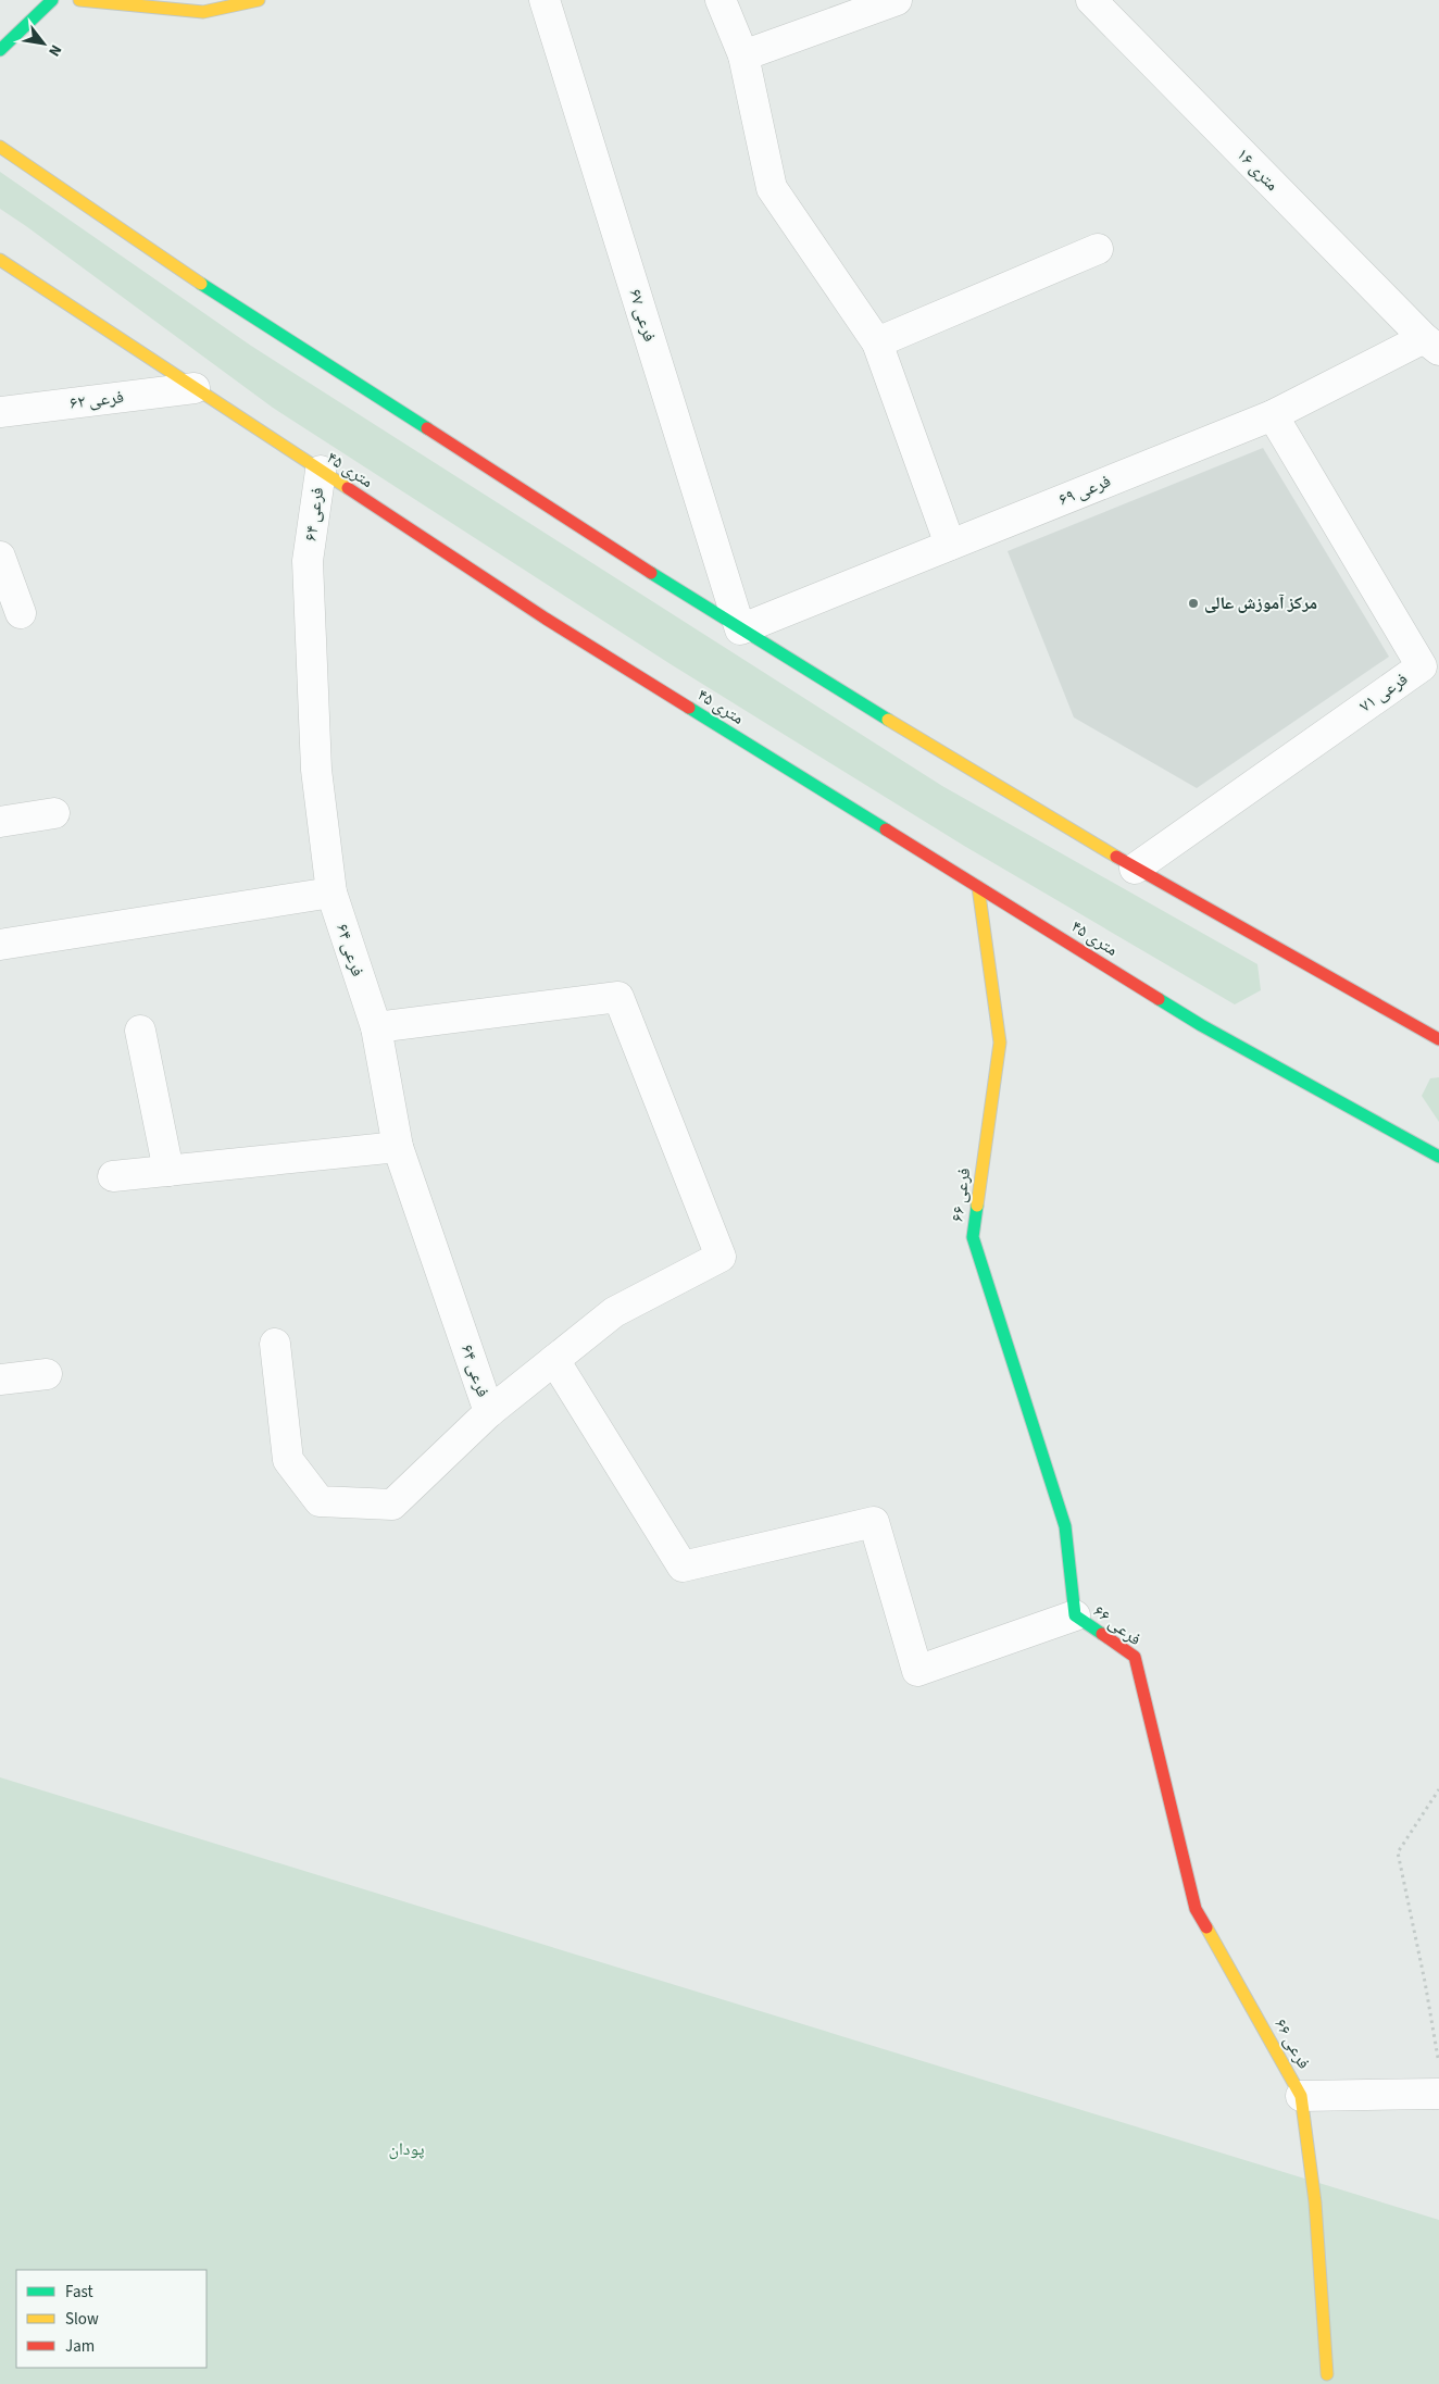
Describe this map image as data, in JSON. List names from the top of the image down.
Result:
{
  "streets": {
    "main road": ["۴۵ متری", "فرعی ۶۶"],
    "street": [
      "۱۶ متری",
      "فرعی ۶۷",
      "فرعی ۶۲",
      "فرعی ۶۹",
      "فرعی ۶۴",
      "فرعی ۷۱"
    ]
  },
  "crossings": [
    ["۱۶ متری", "فرعی ۶۹"],
    ["فرعی ۶۷", "فرعی ۶۹"],
    ["فرعی ۶۲", "۴۵ متری"],
    ["۴۵ متری", "فرعی ۶۴"],
    ["۴۵ متری", "فرعی ۶۶"],
    ["فرعی ۶۹", "فرعی ۷۱"]
  ],
  "parks": ["پودان"],
  "places": ["مرکز آموزش عالی"],
  "legend": ["Fast", "Slow", "Jam"],
  "north": "bottom right"
}
